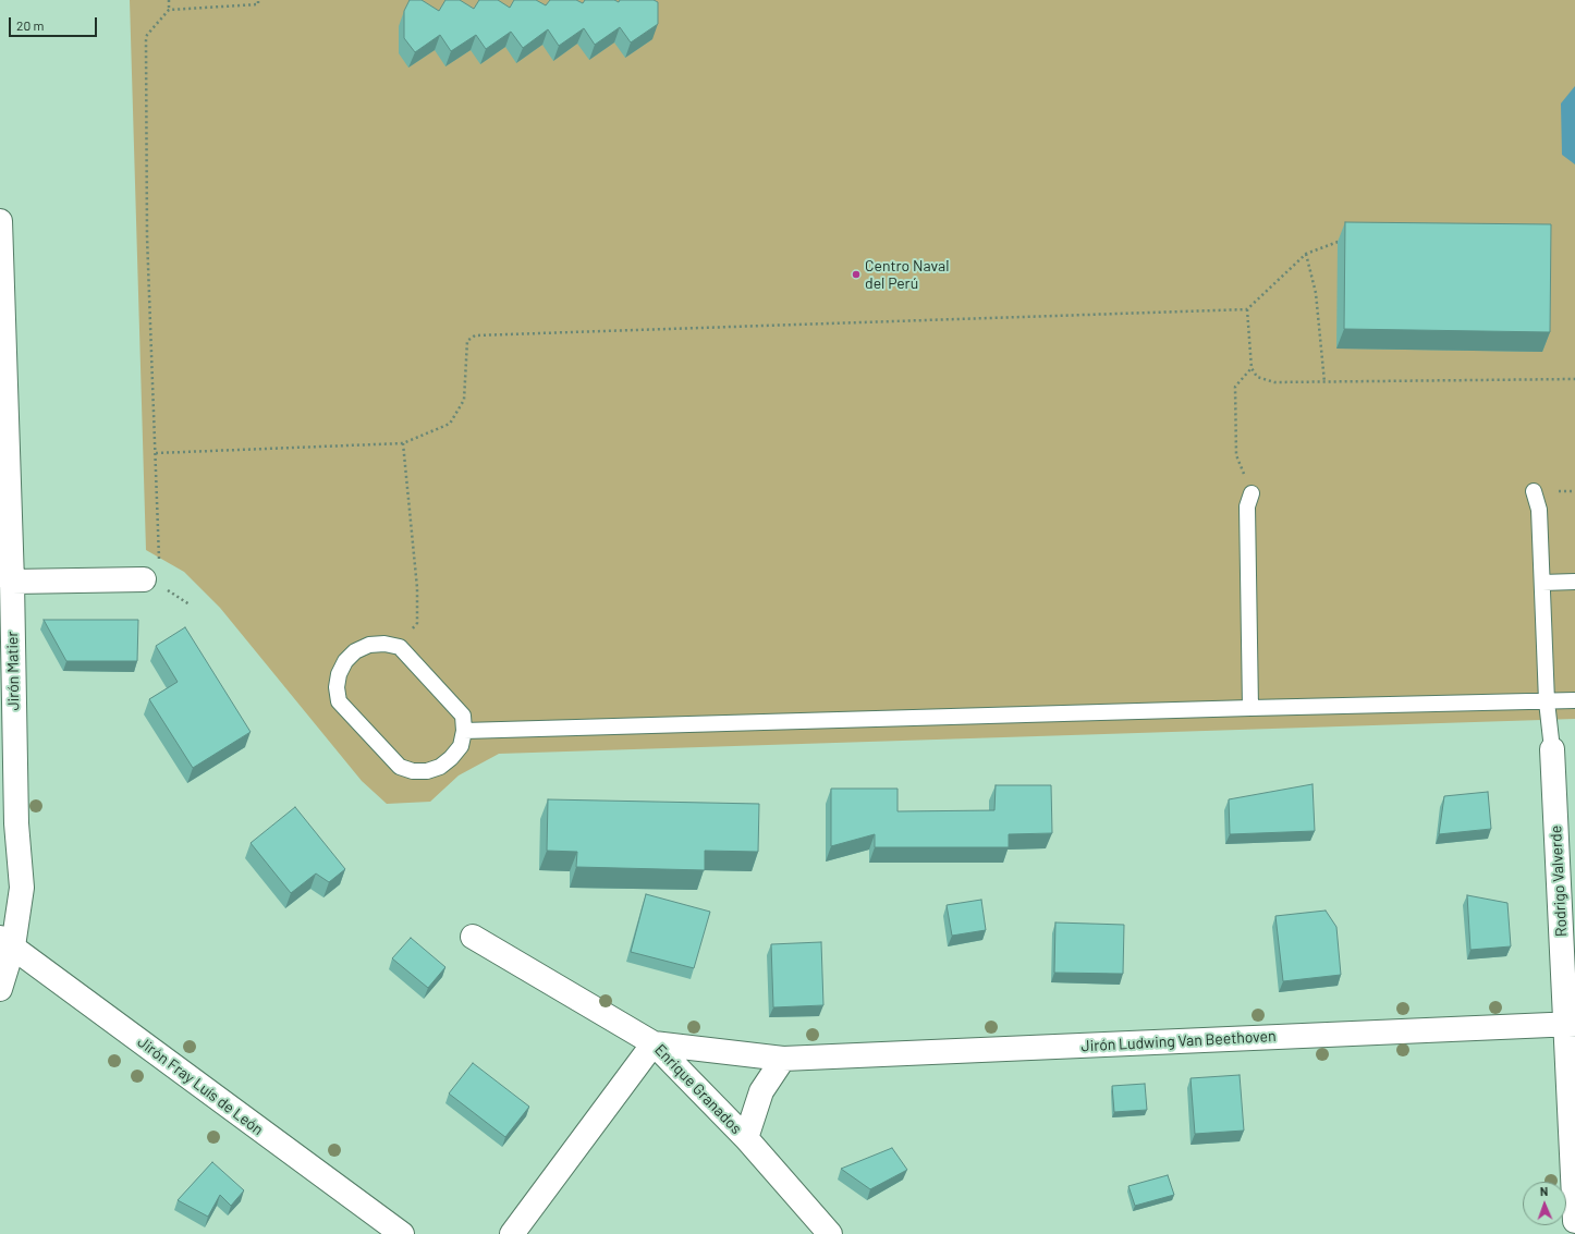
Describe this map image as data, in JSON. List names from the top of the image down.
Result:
{
  "streets": {
    "street": [
      "Jirón Matier",
      "Rodrigo Valverde",
      "Jirón Ludwing Van Beethoven",
      "Jirón Fray Luís de León",
      "Enrique Granados"
    ]
  },
  "crossings": [
    ["Jirón Matier", "Jirón Fray Luís de León"],
    ["Rodrigo Valverde", "Jirón Ludwing Van Beethoven"],
    ["Jirón Ludwing Van Beethoven", "Enrique Granados"]
  ],
  "places": ["Centro Naval del Perú"],
  "scale_bar": "20 m",
  "north": "top"
}
